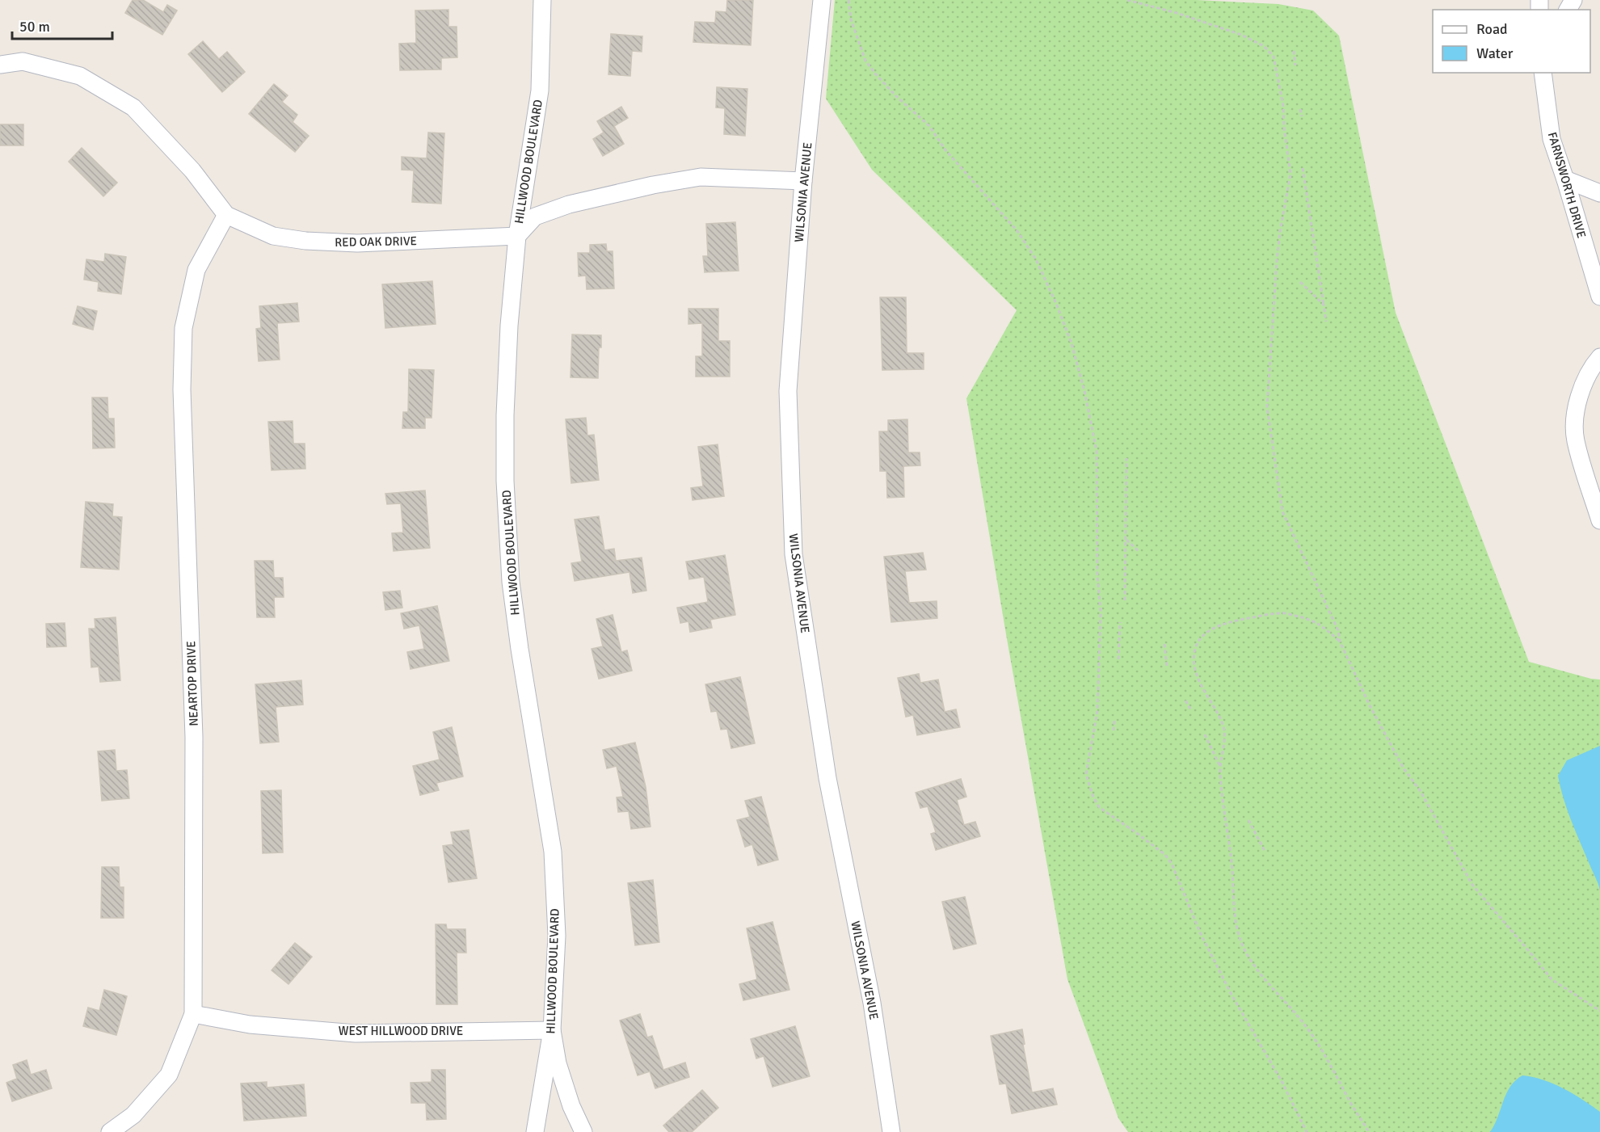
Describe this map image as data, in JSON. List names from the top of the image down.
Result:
{
  "streets": {
    "street": [
      "HILLWOOD BOULEVARD",
      "FARNSWORTH DRIVE",
      "WILSONIA AVENUE",
      "RED OAK DRIVE",
      "NEARTOP DRIVE",
      "WEST HILLWOOD DRIVE"
    ]
  },
  "crossings": [
    ["HILLWOOD BOULEVARD", "RED OAK DRIVE"],
    ["HILLWOOD BOULEVARD", "WEST HILLWOOD DRIVE"],
    ["RED OAK DRIVE", "NEARTOP DRIVE"],
    ["NEARTOP DRIVE", "WEST HILLWOOD DRIVE"]
  ],
  "legend": ["Road", "Water"],
  "scale_bar": "50 m"
}
